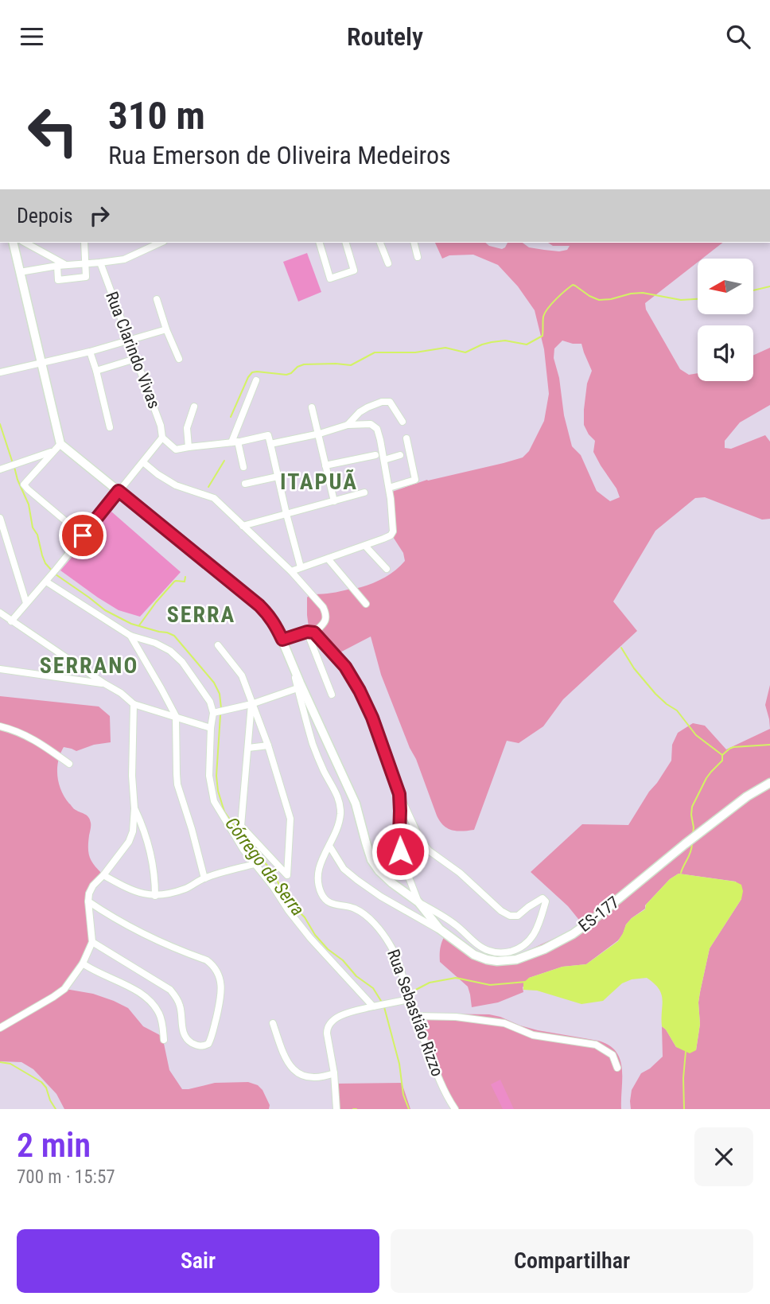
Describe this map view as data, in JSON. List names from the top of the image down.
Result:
{
  "streets": {
    "main road": ["ES-177"],
    "street": ["Rua Clarindo Vivas", "Rua Sebastião Rizzo"]
  },
  "crossings": [
    ["ES-177", "Rua Sebastião Rizzo"]
  ],
  "districts": ["ITAPUÃ", "SERRA", "SERRANO"],
  "water": ["Córrego da Serra"],
  "north": "left",
  "page": {
    "header": "Routely",
    "turn": ["310 m", "Rua Emerson de Oliveira Medeiros"],
    "then": "Depois",
    "heading": ["2 min", "700 m · 15:57"],
    "buttons": ["Sair", "Compartilhar"]
  }
}
